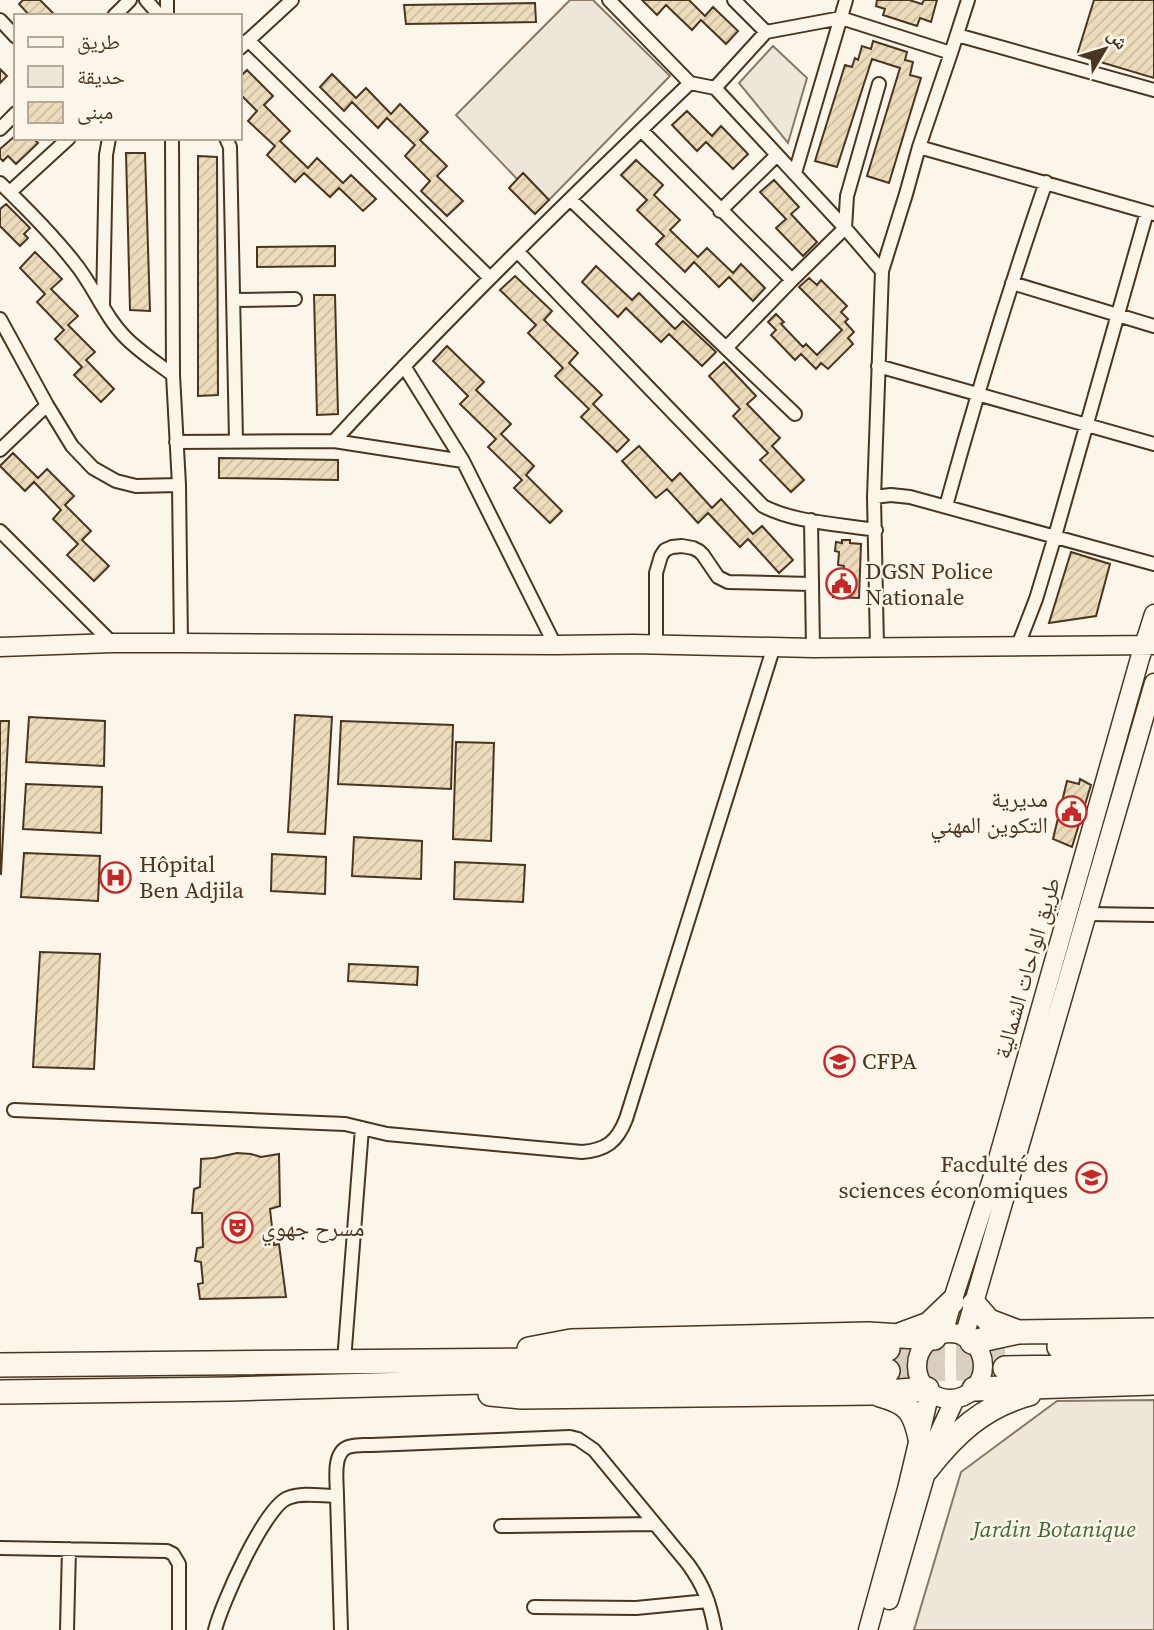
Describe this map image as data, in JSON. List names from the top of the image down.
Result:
{
  "streets": {
    "main road": ["طريق الواحات الشمالية"]
  },
  "parks": ["Jardin Botanique"],
  "places": {
    "public building": ["DGSN Police Nationale", "مديرية التكوين المهني"],
    "hospital": ["Hôpital Ben Adjila"],
    "school or university": ["CFPA", "Facdulté des sciences économiques"],
    "theatre": ["مسرح جهوي"]
  },
  "legend": ["طريق", "حديقة", "مبنى"],
  "north": "top right"
}
